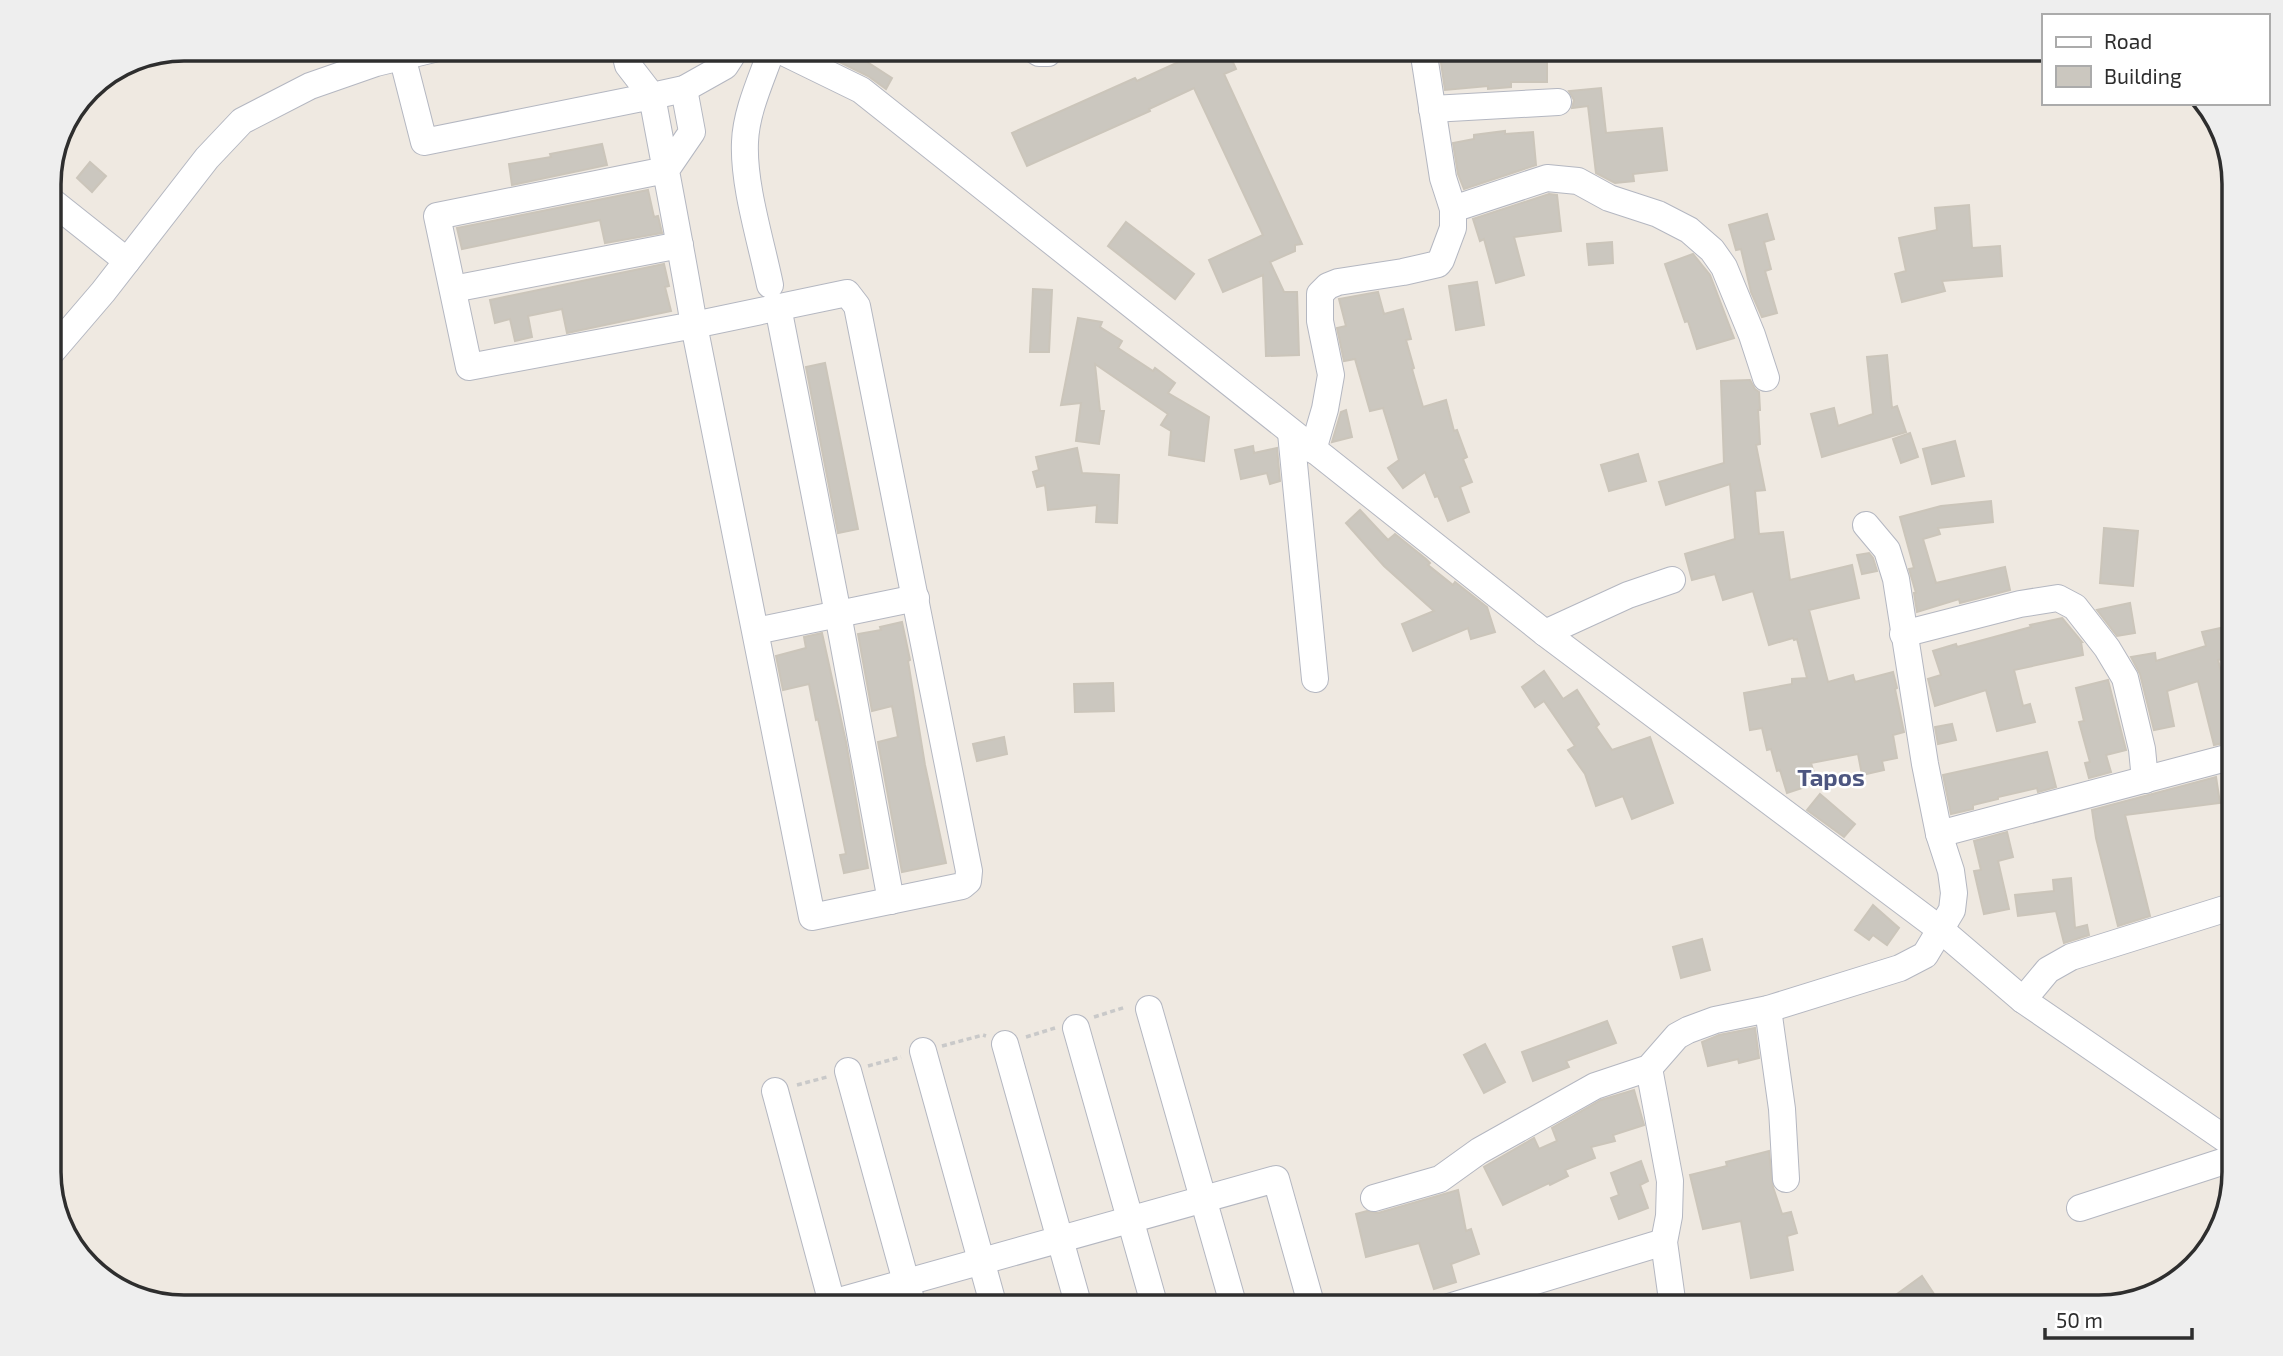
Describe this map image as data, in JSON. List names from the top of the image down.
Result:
{
  "districts": ["Tapos"],
  "legend": ["Road", "Building"],
  "scale_bar": "50 m"
}
